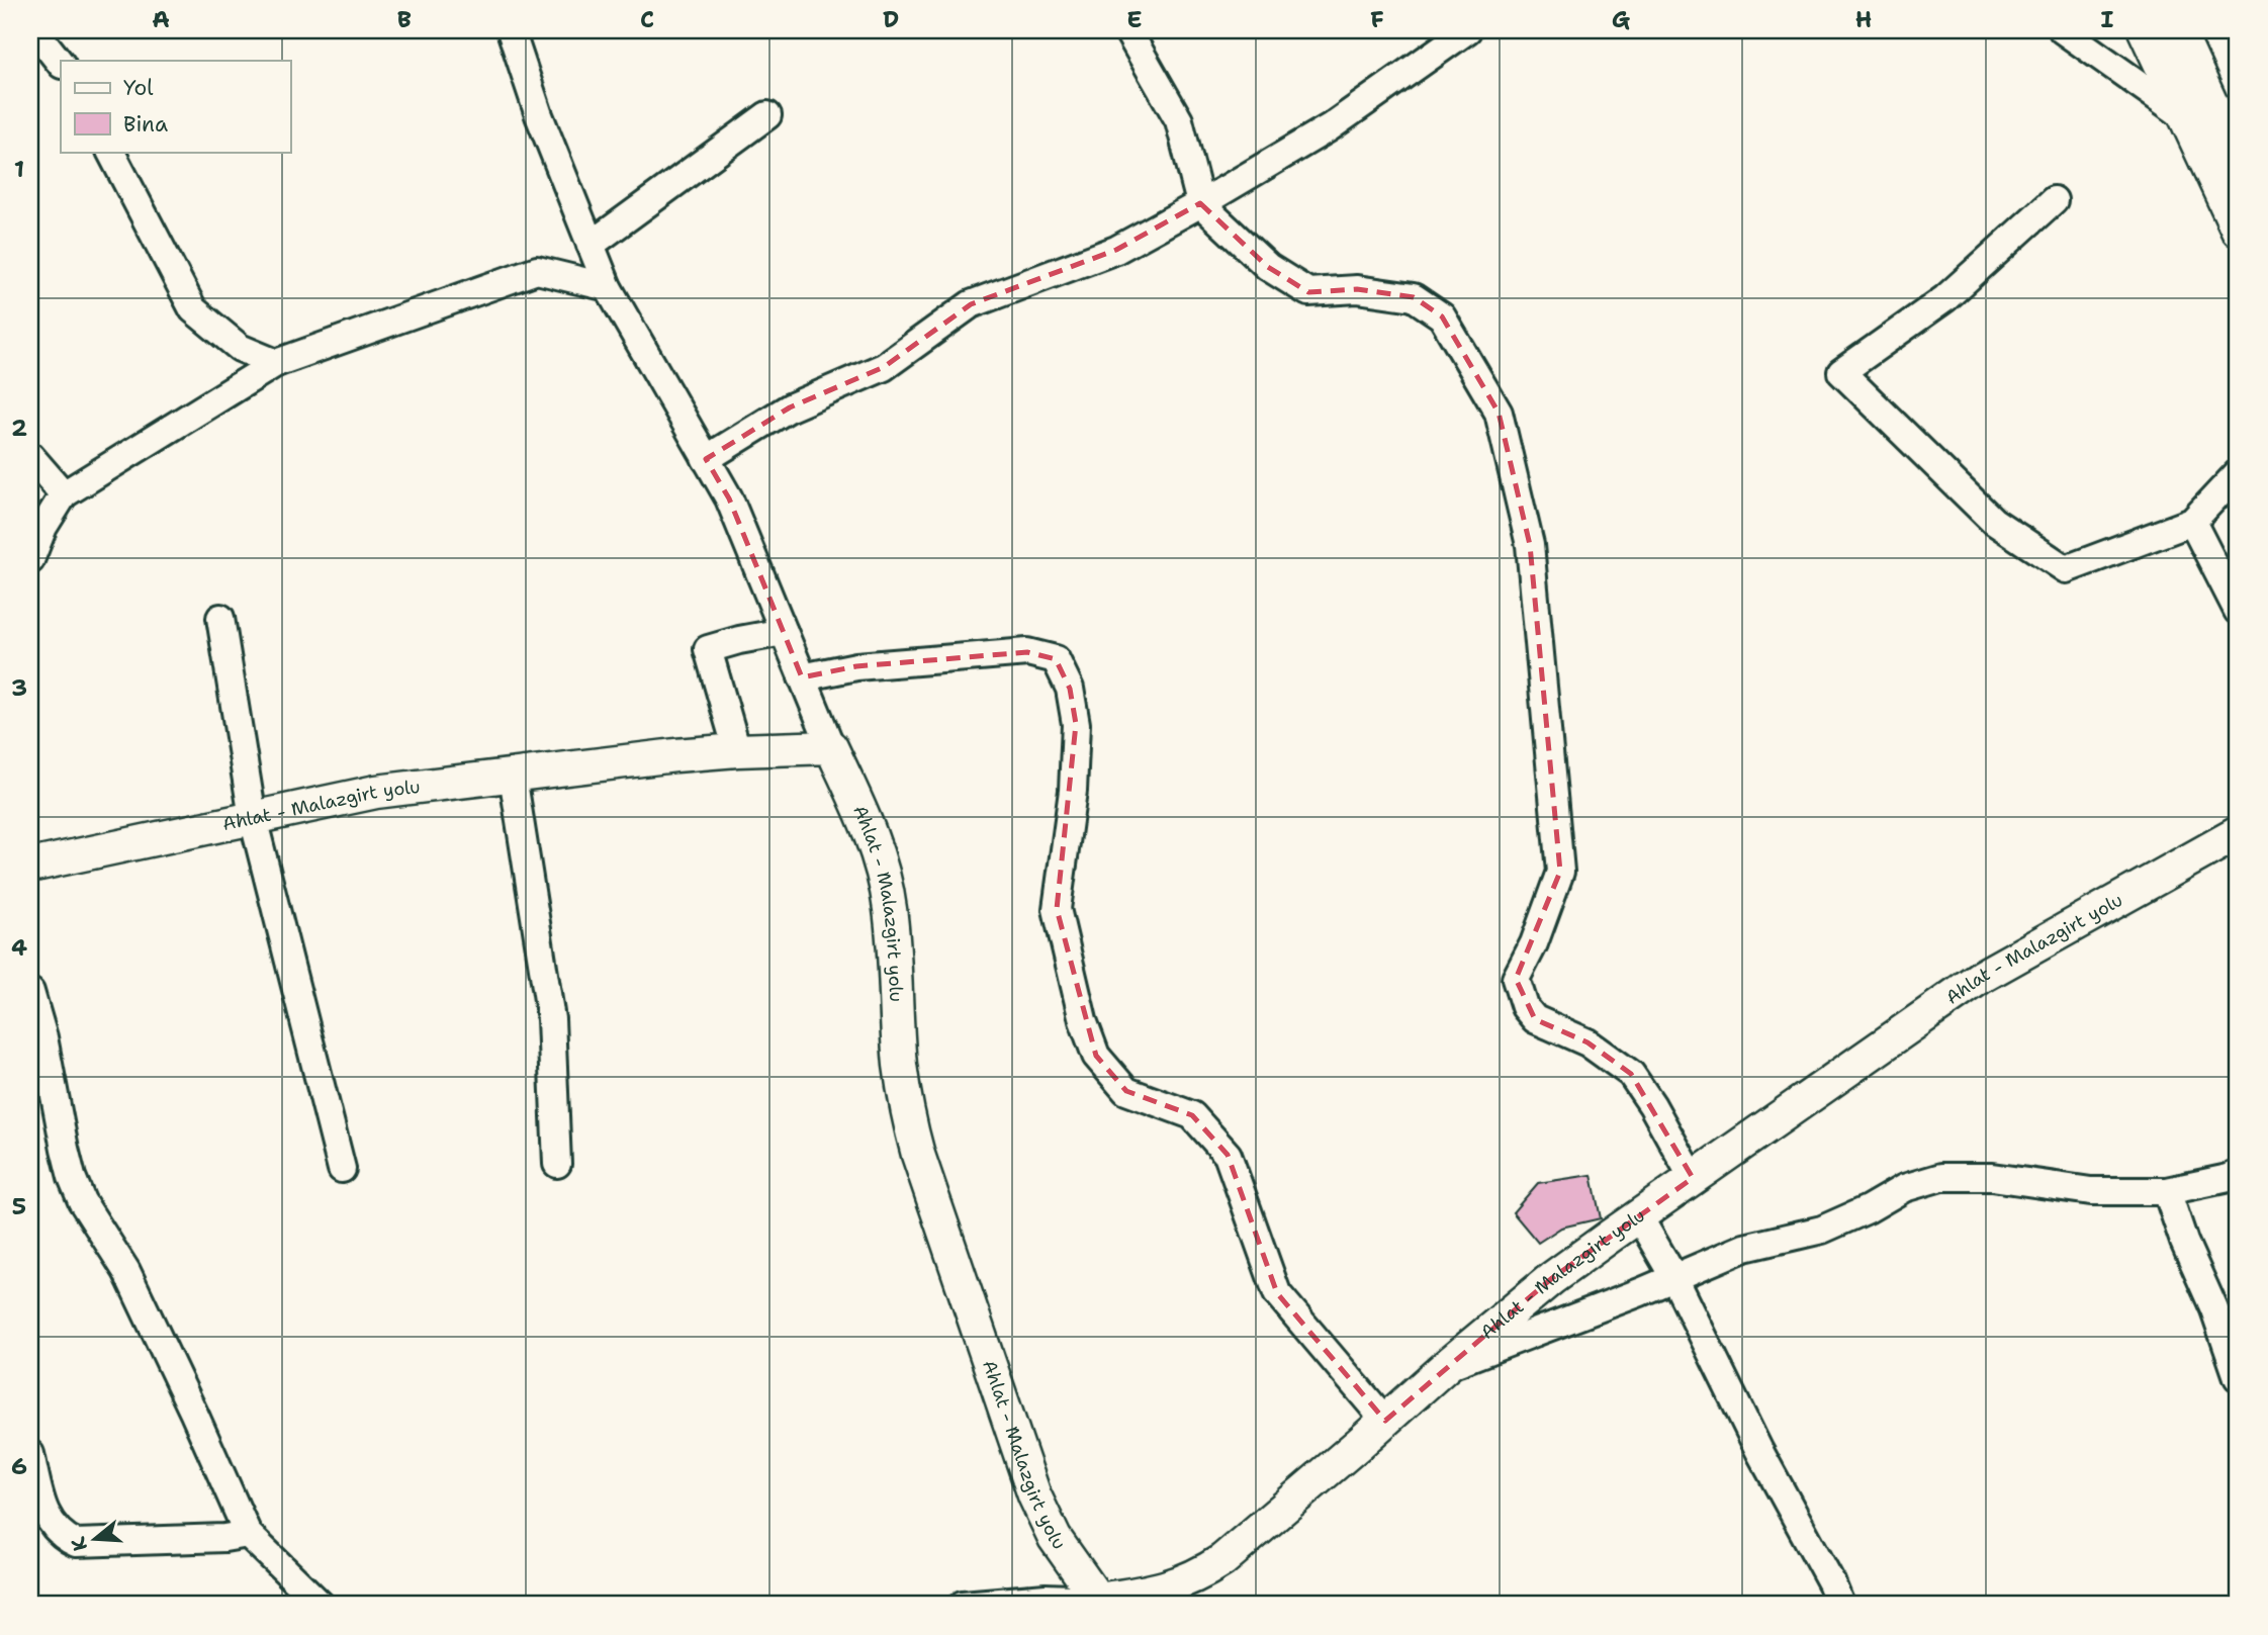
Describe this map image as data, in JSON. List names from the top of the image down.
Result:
{
  "streets": {
    "main road": ["Ahlat - Malazgirt yolu"]
  },
  "legend": ["Yol", "Bina"],
  "north": "left",
  "grid": {
    "columns": [
      "A",
      "B",
      "C",
      "D",
      "E",
      "F",
      "G",
      "H",
      "I"
    ],
    "rows": [
      "1",
      "2",
      "3",
      "4",
      "5",
      "6"
    ]
  }
}
